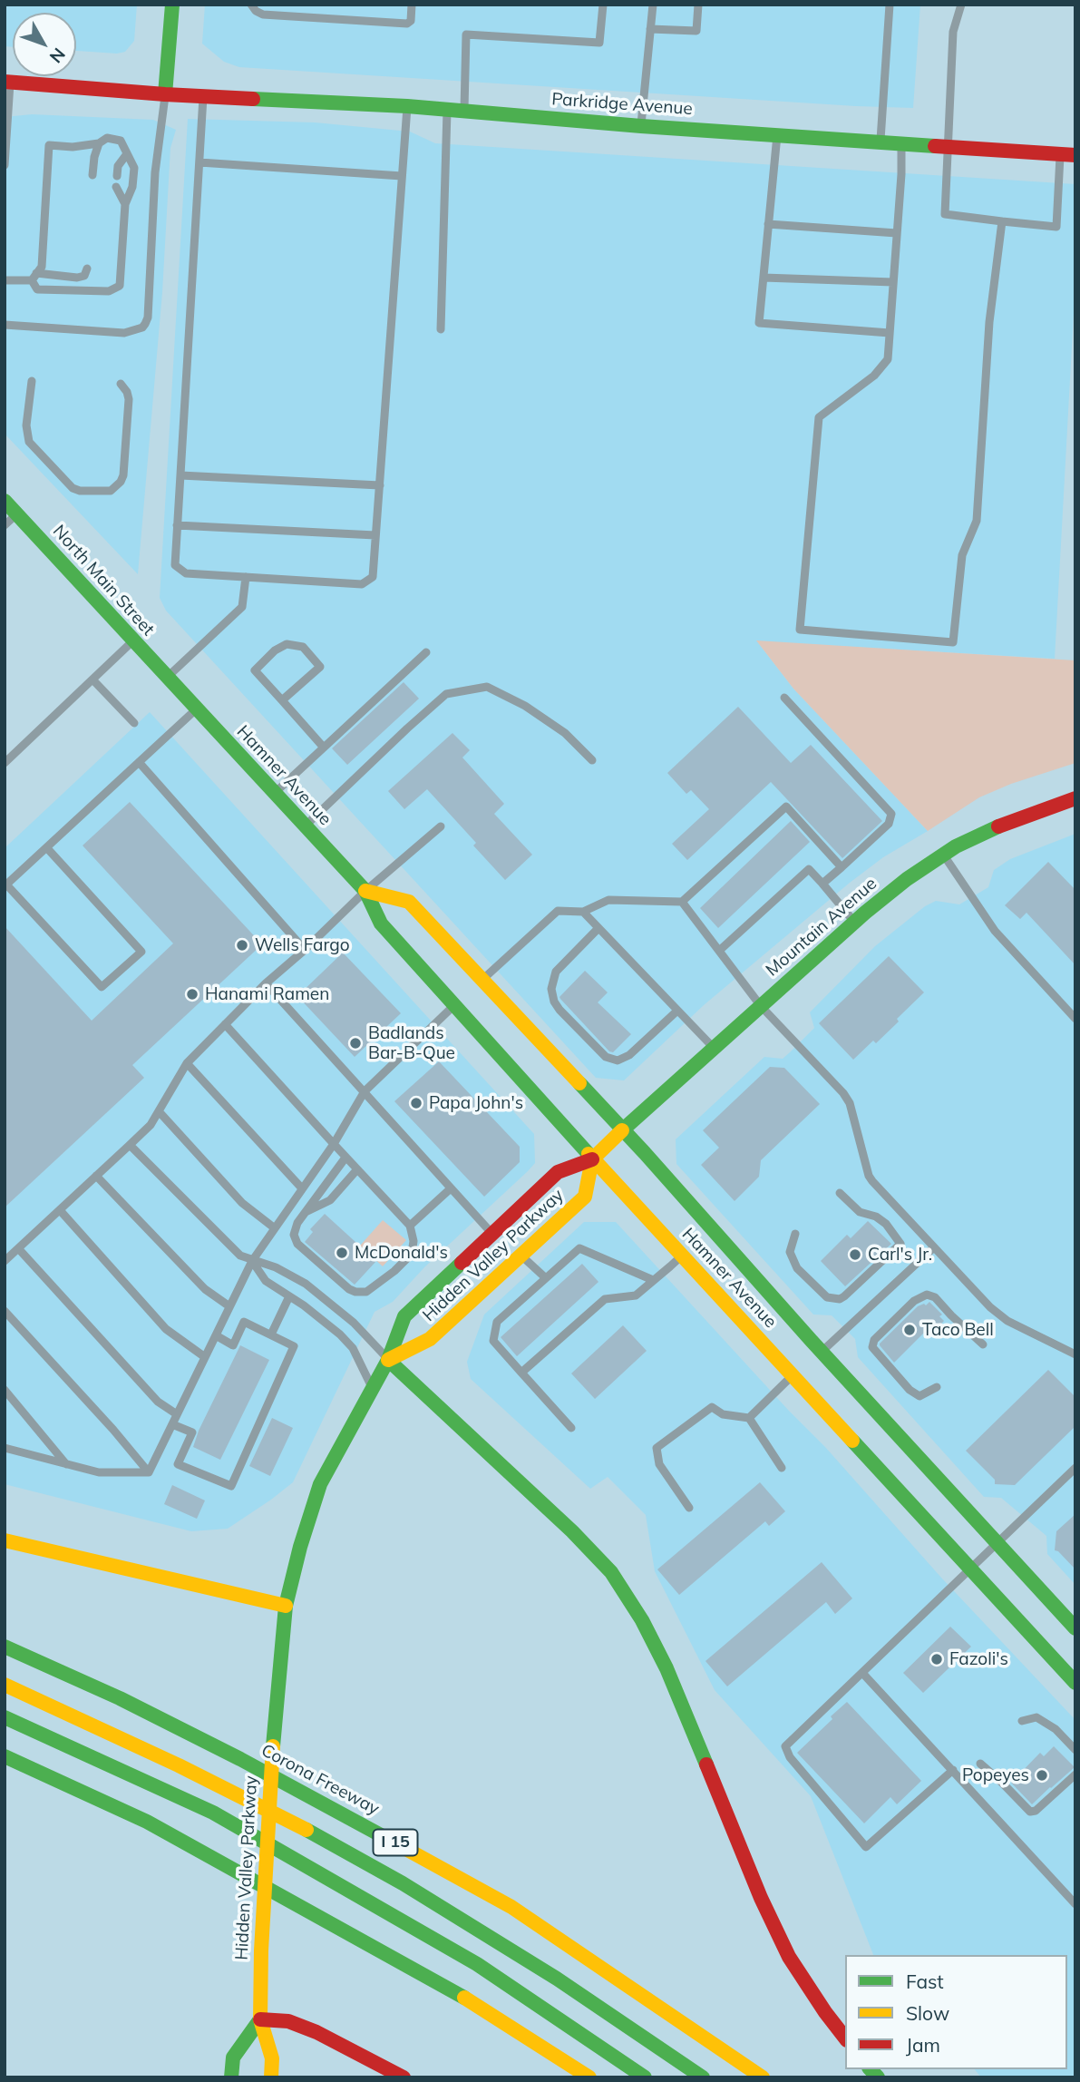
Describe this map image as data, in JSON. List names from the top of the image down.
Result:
{
  "streets": {
    "main road": [
      "Parkridge Avenue",
      "North Main Street",
      "Hamner Avenue",
      "Mountain Avenue",
      "Hidden Valley Parkway",
      "Corona Freeway",
      "I 15"
    ]
  },
  "crossings": [
    ["North Main Street", "Hamner Avenue"],
    ["Hamner Avenue", "Mountain Avenue"],
    ["Hamner Avenue", "Hidden Valley Parkway"]
  ],
  "places": [
    "Wells Fargo",
    "Hanami Ramen",
    "Badlands Bar-B-Que",
    "Papa John's",
    "McDonald's",
    "Carl's Jr.",
    "Taco Bell",
    "Fazoli's",
    "Popeyes"
  ],
  "legend": ["Fast", "Slow", "Jam"],
  "north": "bottom right"
}
